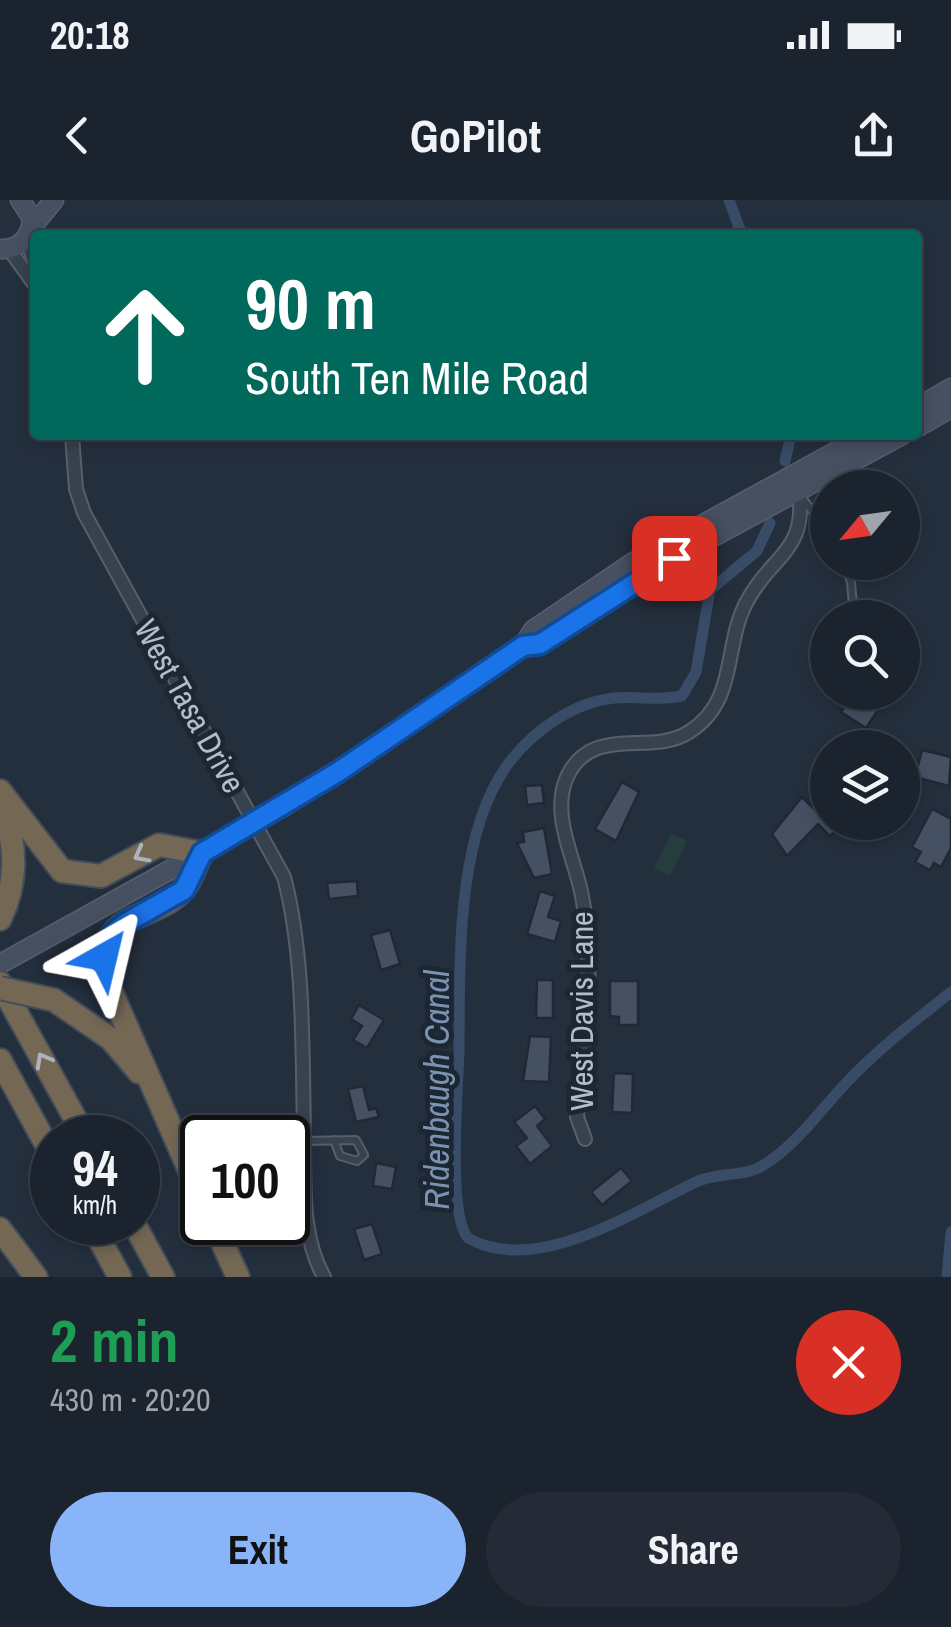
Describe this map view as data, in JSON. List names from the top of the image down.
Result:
{
  "streets": {
    "street": ["West Tasa Drive", "West Davis Lane"]
  },
  "water": ["Ridenbaugh Canal"],
  "north": "bottom left",
  "page": {
    "status": "20:18",
    "header": "GoPilot",
    "turn": ["90 m", "South Ten Mile Road"],
    "speed": "94 km/h",
    "limit": "100",
    "heading": ["2 min", "430 m · 20:20"],
    "buttons": ["Exit", "Share"]
  }
}
